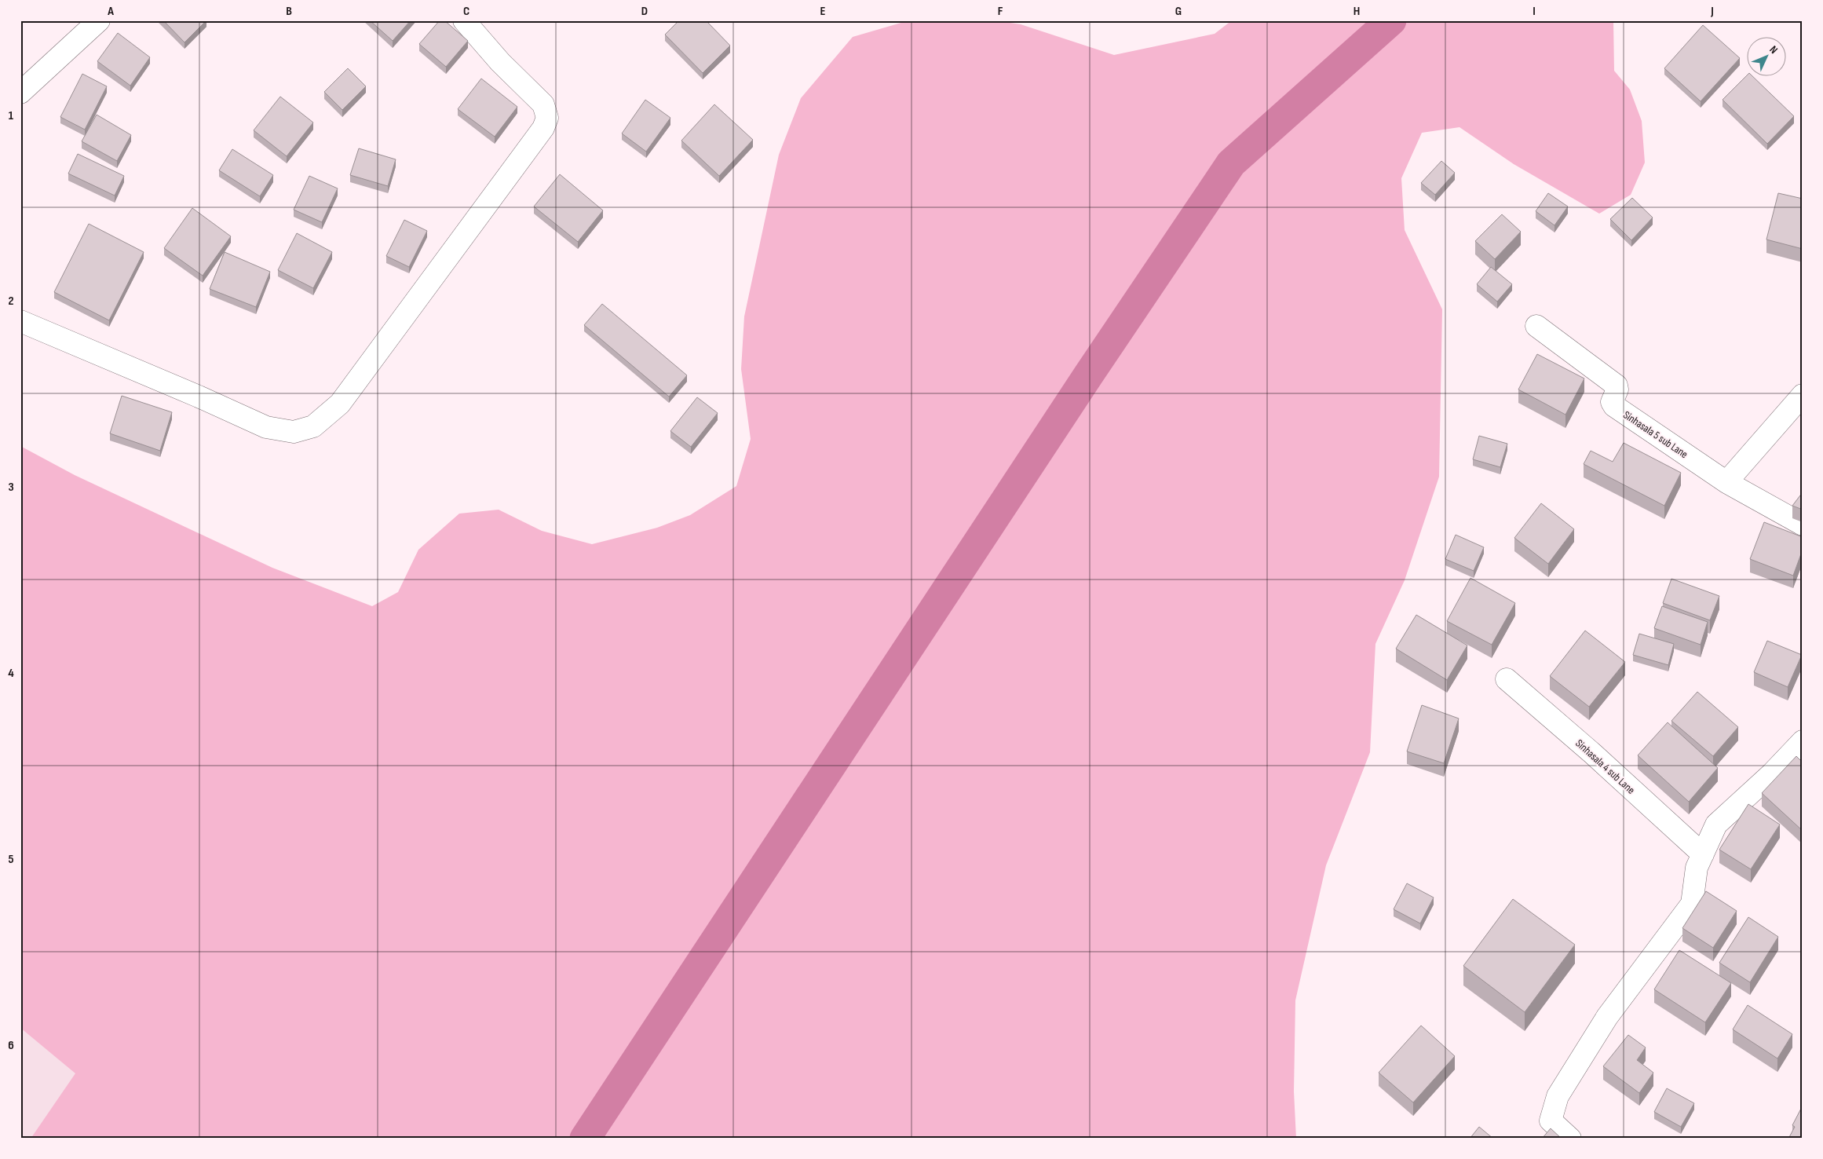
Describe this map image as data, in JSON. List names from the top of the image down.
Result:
{
  "streets": {
    "street": ["Sinhasala 5 sub Lane", "Sinhasala 4 sub Lane"]
  },
  "north": "top right",
  "grid": {
    "columns": [
      "A",
      "B",
      "C",
      "D",
      "E",
      "F",
      "G",
      "H",
      "I",
      "J"
    ],
    "rows": [
      "1",
      "2",
      "3",
      "4",
      "5",
      "6"
    ]
  }
}
